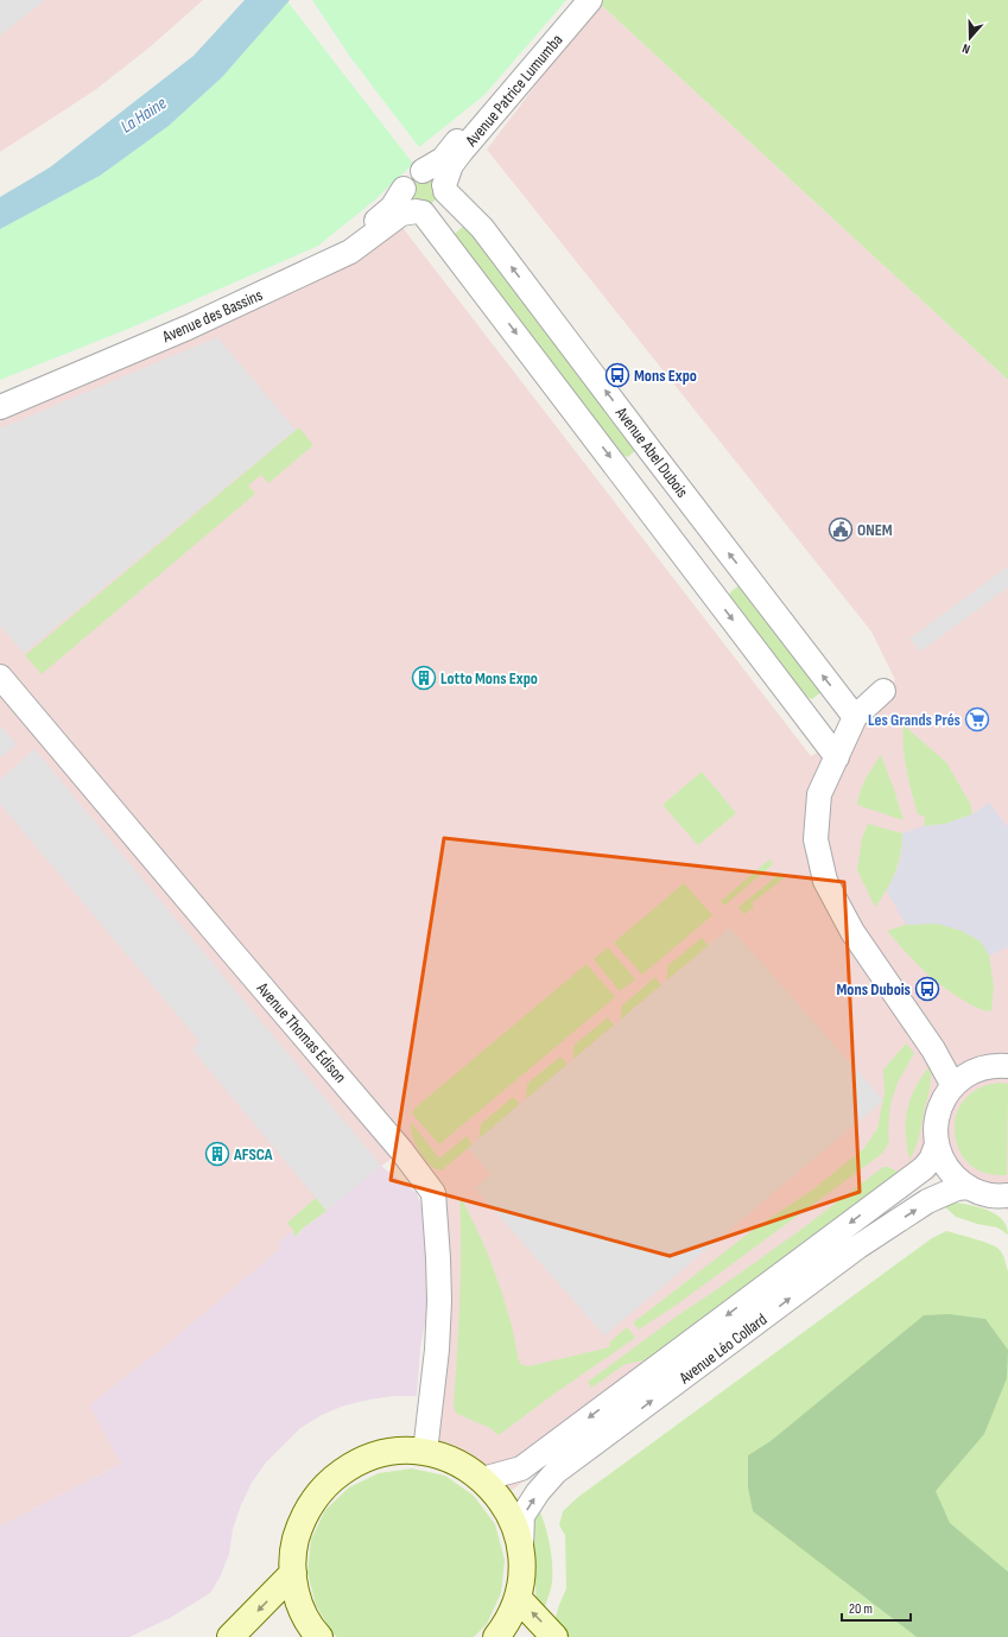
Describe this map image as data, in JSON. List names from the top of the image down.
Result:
{
  "streets": {
    "street": [
      "Avenue Patrice Lumumba",
      "Avenue des Bassins",
      "Avenue Abel Dubois",
      "Avenue Thomas Edison",
      "Avenue Léo Collard"
    ]
  },
  "crossings": [
    ["Avenue Patrice Lumumba", "Avenue des Bassins"],
    ["Avenue Patrice Lumumba", "Avenue Abel Dubois"],
    ["Avenue des Bassins", "Avenue Abel Dubois"]
  ],
  "water": ["La Haine"],
  "places": {
    "bus stop": ["Mons Expo", "Mons Dubois"],
    "public building": ["ONEM"],
    "building": ["Lotto Mons Expo", "AFSCA"],
    "supermarket": ["Les Grands Prés"]
  },
  "scale_bar": "20 m",
  "north": "bottom"
}
